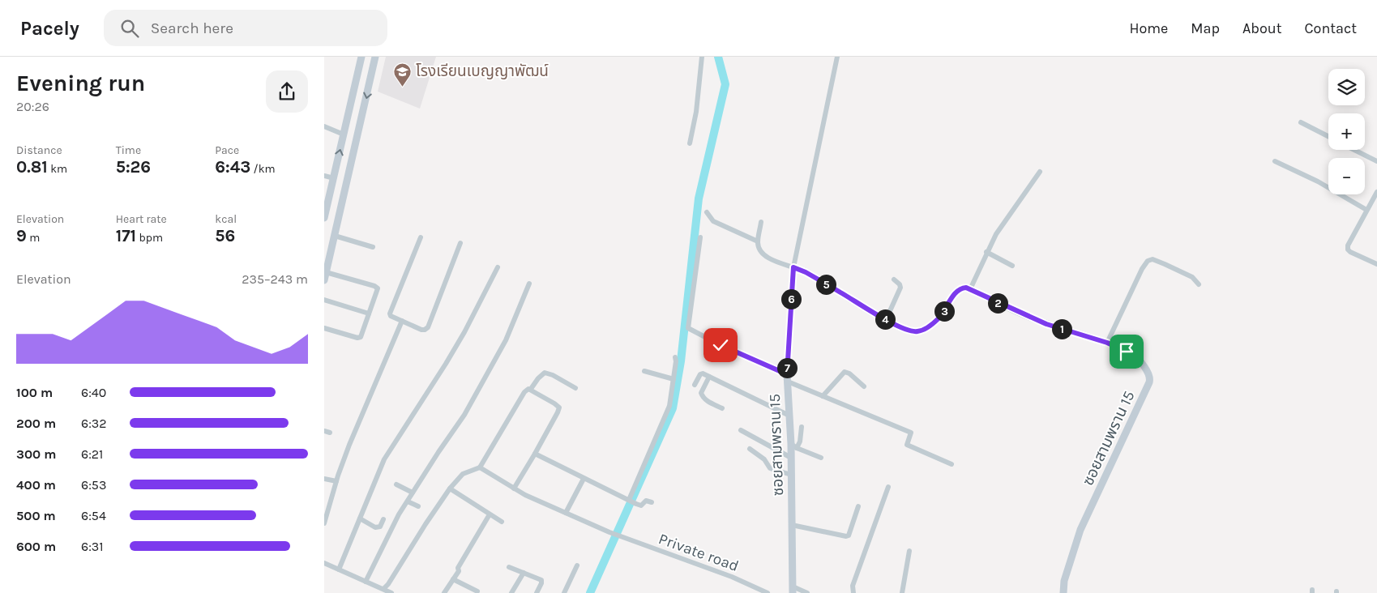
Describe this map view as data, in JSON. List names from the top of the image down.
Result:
{
  "streets": {
    "street": ["ซอยสามพราน 15", "Private road"]
  },
  "places": {
    "school or university": ["โรงเรียนเบญญาพัฒน์"]
  },
  "page": {
    "header": "Pacely",
    "search": "Search here",
    "nav": [
      "Home",
      "Map",
      "About",
      "Contact"
    ],
    "heading": ["Evening run", "20:26"],
    "map_buttons": ["+", "−"],
    "stats": [
      ["Distance", "0.81 km"],
      ["Time", "5:26"],
      ["Pace", "6:43 /km"],
      ["Elevation", "9 m"],
      ["Heart rate", "171 bpm"],
      ["kcal", "56"]
    ],
    "chart": ["Elevation", "235–243 m"],
    "pins": [
      "5",
      "6",
      "2",
      "3",
      "4",
      "1",
      "7"
    ],
    "list": [
      {
        "name": "100 m",
        "note": "6:40"
      },
      {
        "name": "200 m",
        "note": "6:32"
      },
      {
        "name": "300 m",
        "note": "6:21"
      },
      {
        "name": "400 m",
        "note": "6:53"
      },
      {
        "name": "500 m",
        "note": "6:54"
      },
      {
        "name": "600 m",
        "note": "6:31"
      }
    ]
  }
}
